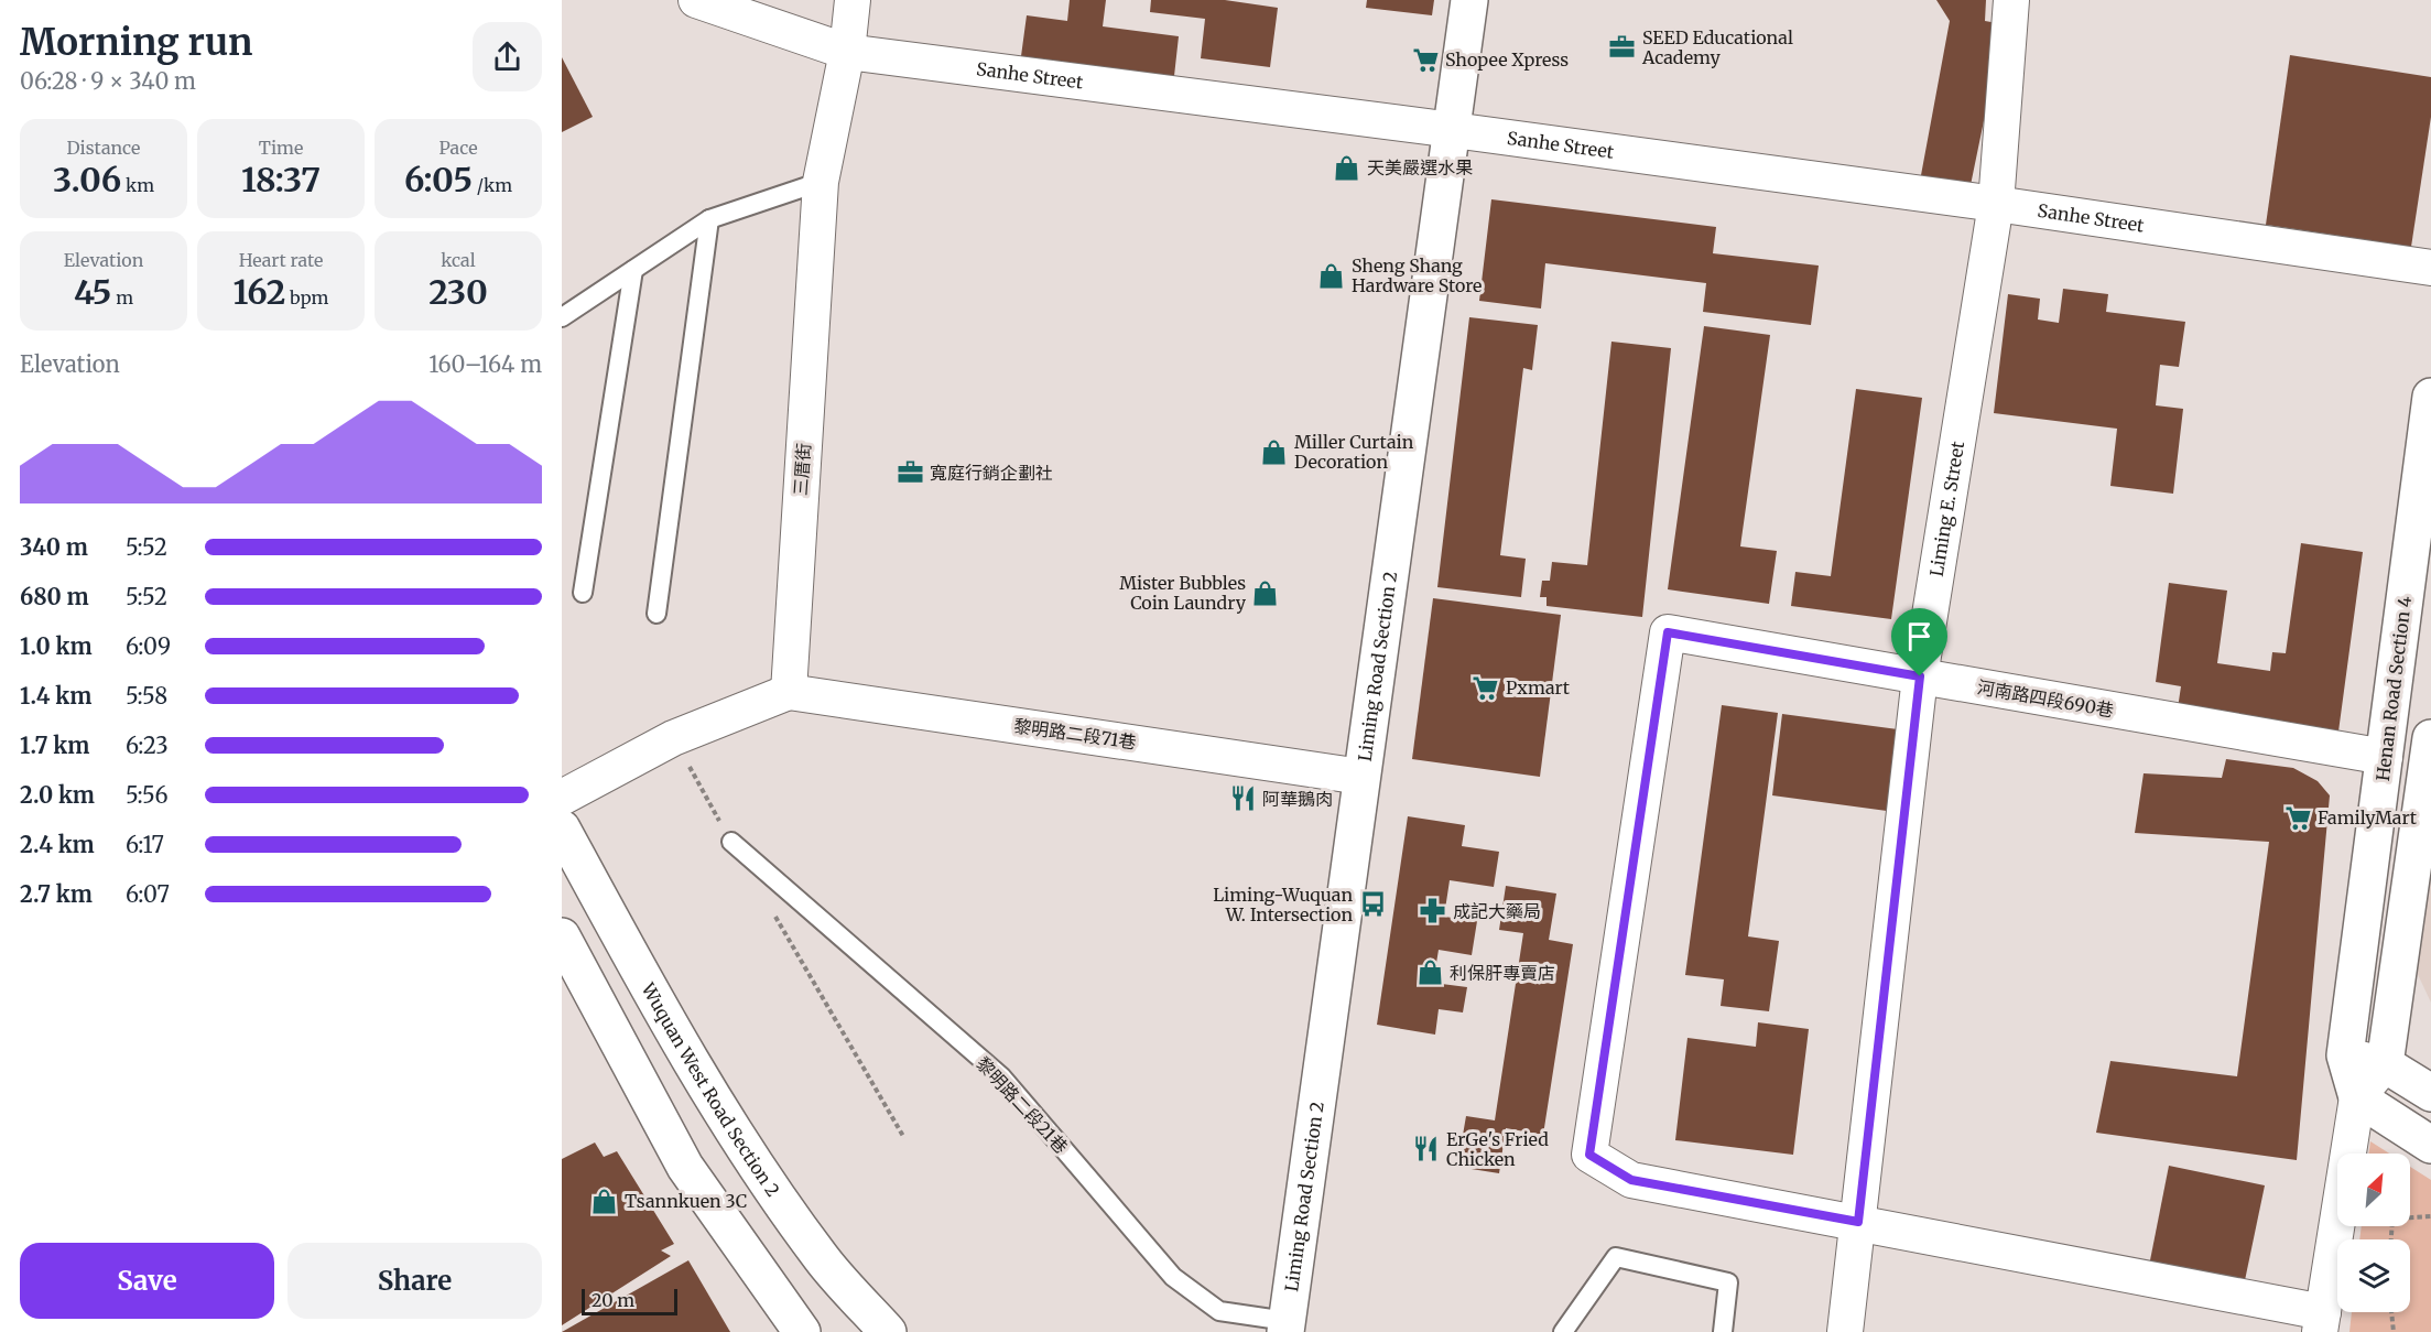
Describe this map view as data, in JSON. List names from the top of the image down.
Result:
{
  "streets": {
    "main road": ["Liming Road Section 2", "Henan Road Section 4", "Wuquan West Road Section 2"],
    "street": [
      "Sanhe Street",
      "三厝街",
      "Liming E. Street",
      "河南路四段690巷",
      "黎明路二段71巷"
    ],
    "lane": ["黎明路二段21巷"]
  },
  "crossings": [
    ["Sanhe Street", "三厝街"],
    ["Sanhe Street", "Liming E. Street"],
    ["Sanhe Street", "Liming Road Section 2"],
    ["三厝街", "黎明路二段71巷"],
    ["Liming E. Street", "河南路四段690巷"],
    ["Liming Road Section 2", "黎明路二段71巷"],
    ["Liming Road Section 2", "黎明路二段21巷"],
    ["Henan Road Section 4", "河南路四段690巷"]
  ],
  "places": {
    "office": ["SEED Educational Academy", "寬庭行銷企劃社"],
    "supermarket": ["Shopee Xpress", "Pxmart", "FamilyMart"],
    "shop": [
      "天美嚴選水果",
      "Sheng Shang Hardware Store",
      "Miller Curtain Decoration",
      "Mister Bubbles Coin Laundry",
      "利保肝專賣店",
      "Tsannkuen 3C"
    ],
    "restaurant": ["阿華鵝肉", "ErGe's Fried Chicken"],
    "bus stop": ["Liming-Wuquan W. Intersection"],
    "pharmacy": ["成記大藥局"]
  },
  "scale_bar": "20 m",
  "north": "top right",
  "page": {
    "heading": ["Morning run", "06:28 · 9 × 340 m"],
    "stats": [
      ["Distance", "3.06 km"],
      ["Time", "18:37"],
      ["Pace", "6:05 /km"],
      ["Elevation", "45 m"],
      ["Heart rate", "162 bpm"],
      ["kcal", "230"]
    ],
    "chart": ["Elevation", "160–164 m"],
    "list": [
      {
        "name": "340 m",
        "note": "5:52"
      },
      {
        "name": "680 m",
        "note": "5:52"
      },
      {
        "name": "1.0 km",
        "note": "6:09"
      },
      {
        "name": "1.4 km",
        "note": "5:58"
      },
      {
        "name": "1.7 km",
        "note": "6:23"
      },
      {
        "name": "2.0 km",
        "note": "5:56"
      },
      {
        "name": "2.4 km",
        "note": "6:17"
      },
      {
        "name": "2.7 km",
        "note": "6:07"
      }
    ],
    "buttons": ["Save", "Share"],
    "scale": "20 m"
  }
}
